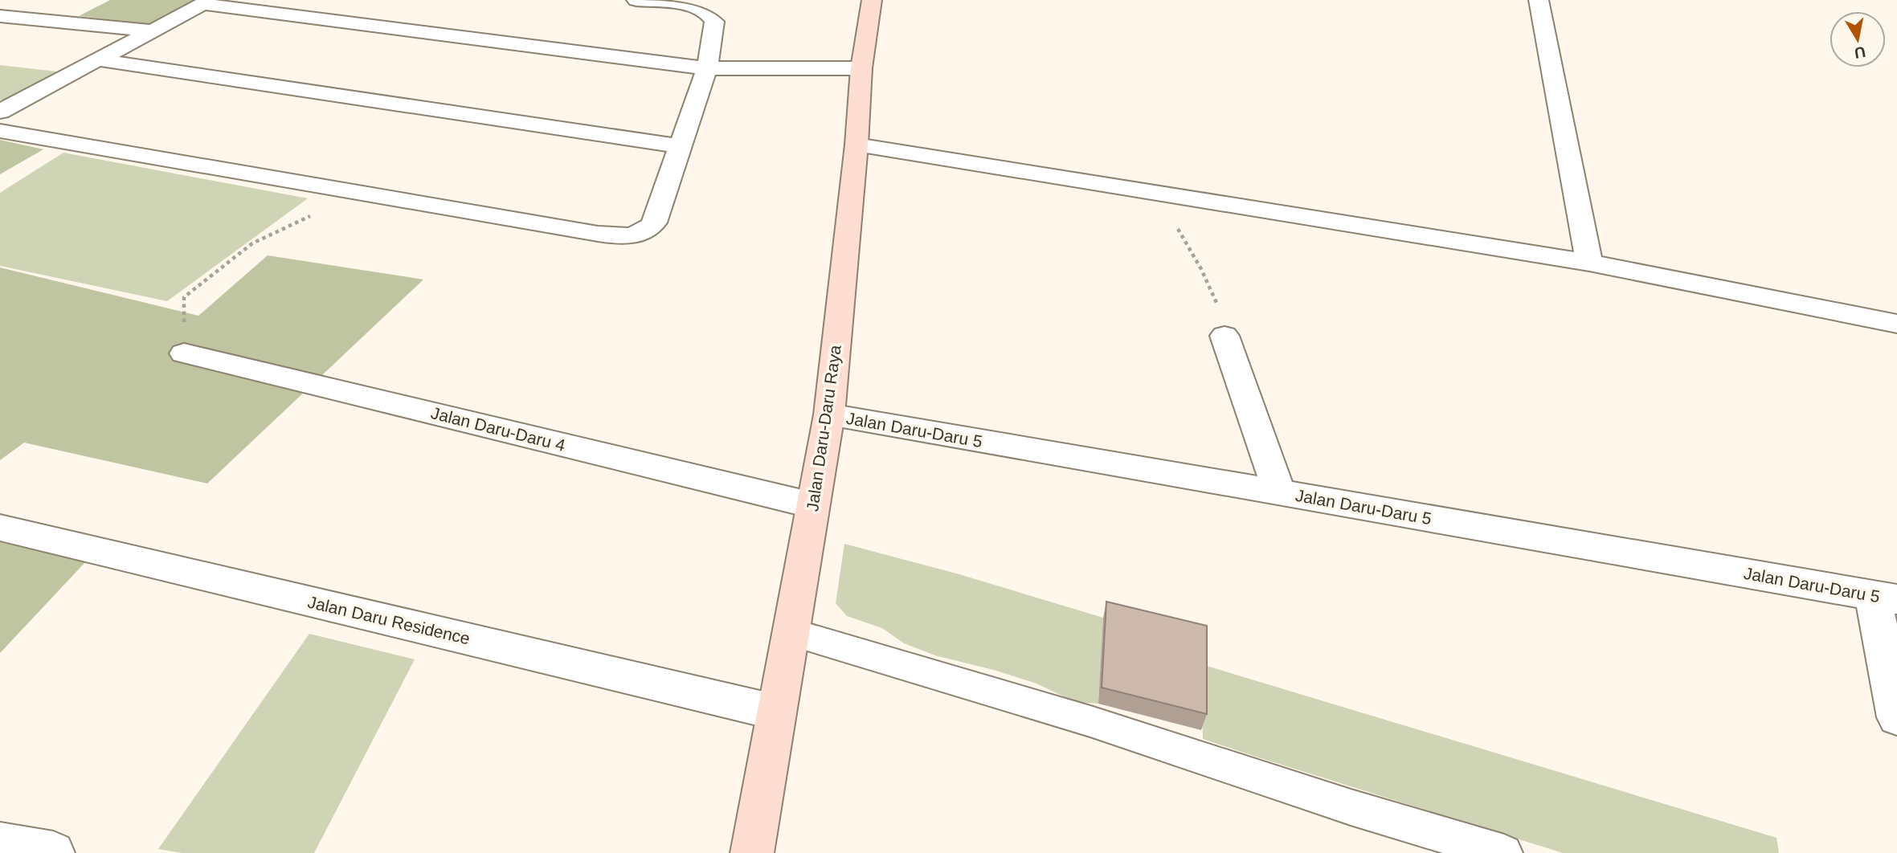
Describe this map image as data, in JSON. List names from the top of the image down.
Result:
{
  "streets": {
    "main road": ["Jalan Daru-Daru Raya"],
    "street": ["Jalan Daru-Daru 4", "Jalan Daru-Daru 5", "Jalan Daru Residence"]
  },
  "crossings": [
    ["Jalan Daru-Daru Raya", "Jalan Daru-Daru 4"],
    ["Jalan Daru-Daru Raya", "Jalan Daru-Daru 5"],
    ["Jalan Daru-Daru Raya", "Jalan Daru Residence"]
  ],
  "north": "bottom"
}
